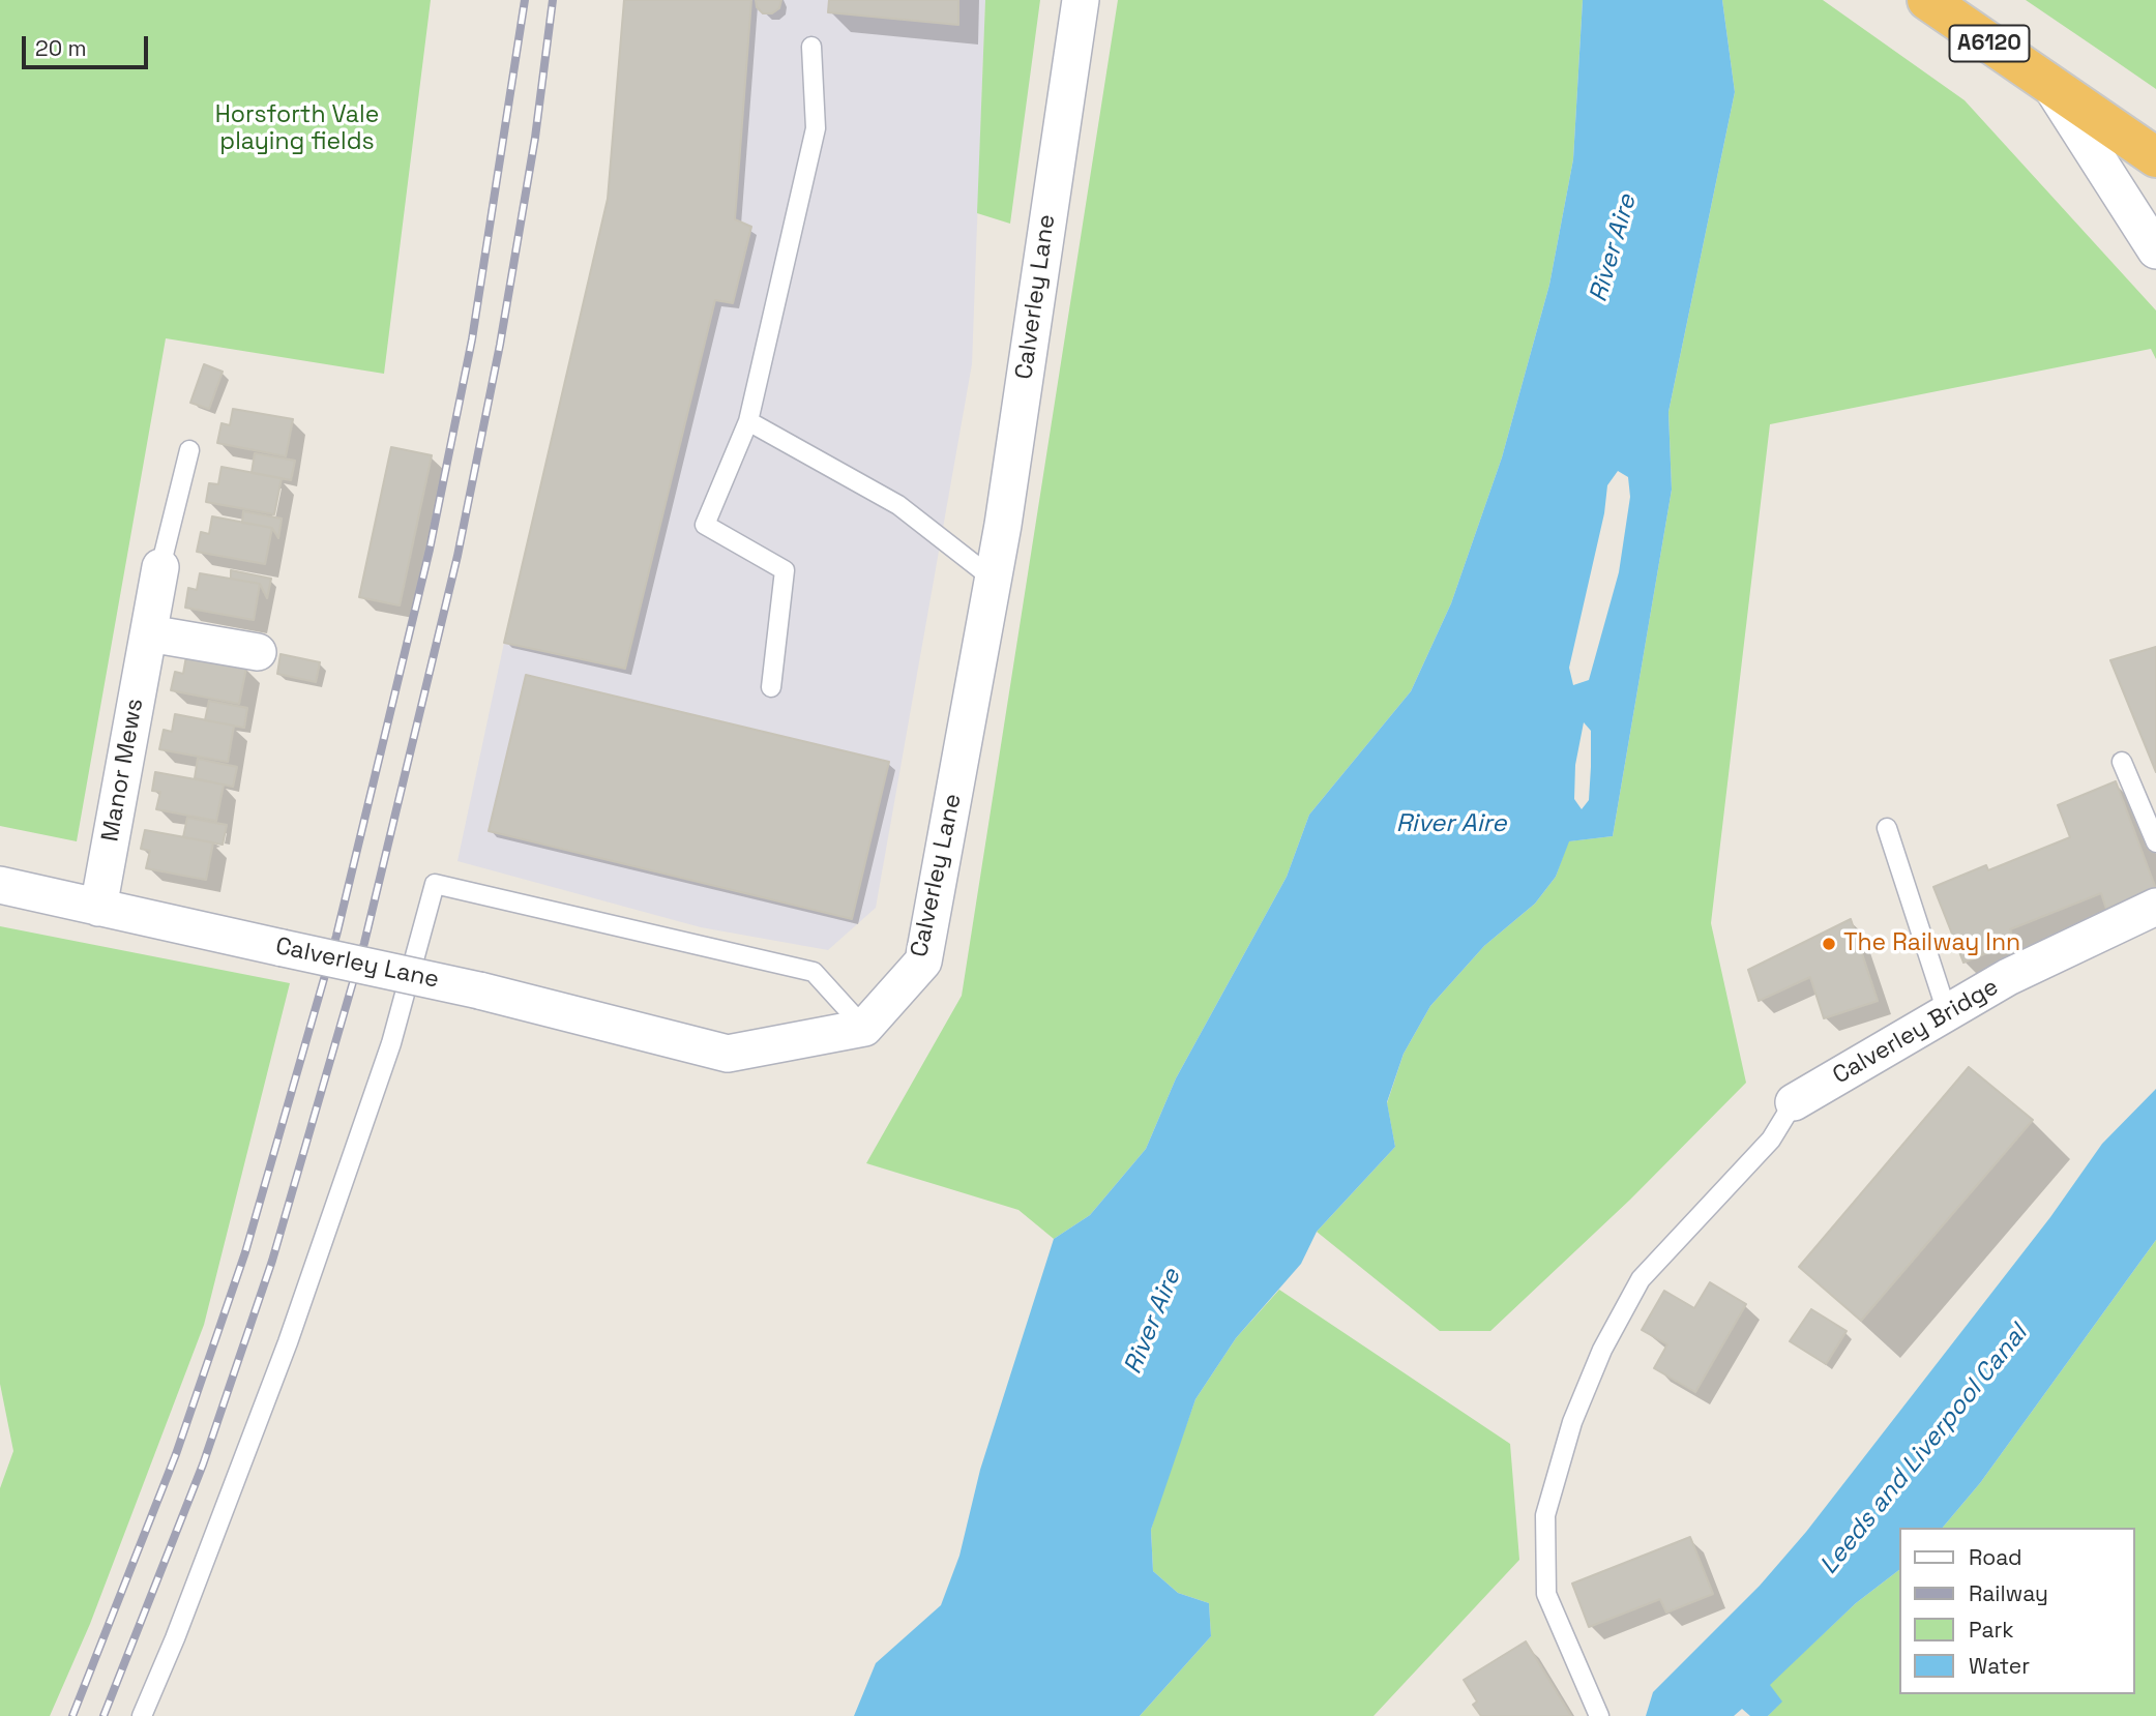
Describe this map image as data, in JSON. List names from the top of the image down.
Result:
{
  "streets": {
    "highway": ["A6120"],
    "street": ["Calverley Lane", "Manor Mews", "Calverley Bridge"]
  },
  "crossings": [
    ["Calverley Lane", "Manor Mews"]
  ],
  "water": ["River Aire", "Leeds and Liverpool Canal"],
  "parks": ["Horsforth Vale playing fields"],
  "places": ["The Railway Inn"],
  "legend": [
    "Road",
    "Railway",
    "Park",
    "Water"
  ],
  "scale_bar": "20 m"
}
